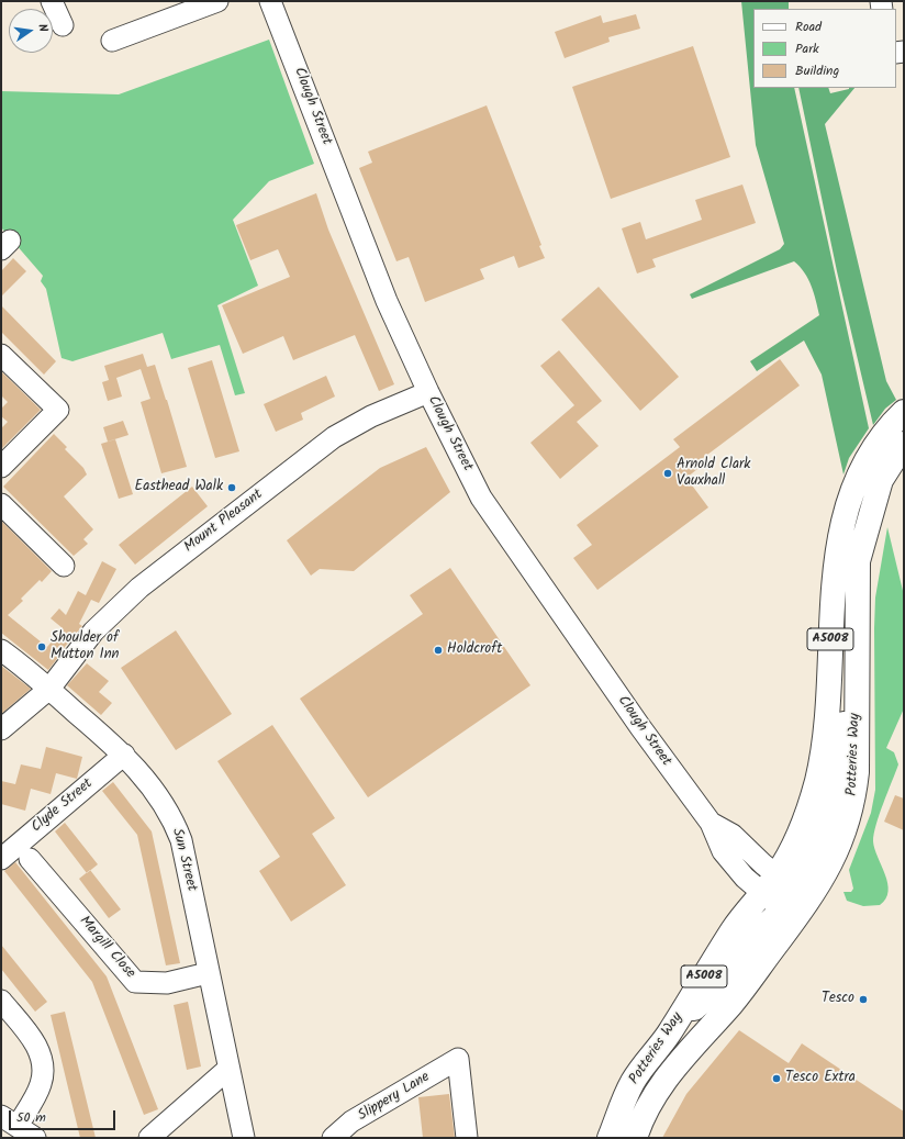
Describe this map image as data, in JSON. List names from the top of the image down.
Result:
{
  "streets": {
    "main road": ["A5008", "Potteries Way"],
    "street": [
      "Clough Street",
      "Mount Pleasant",
      "Clyde Street",
      "Sun Street",
      "Margill Close",
      "Slippery Lane"
    ]
  },
  "crossings": [
    ["Clough Street", "Mount Pleasant"],
    ["Clough Street", "A5008"],
    ["Clough Street", "Potteries Way"],
    ["Mount Pleasant", "Sun Street"],
    ["A5008", "Potteries Way"],
    ["Clyde Street", "Sun Street"],
    ["Sun Street", "Margill Close"]
  ],
  "places": [
    "Arnold Clark Vauxhall",
    "Easthead Walk",
    "Shoulder of Mutton Inn",
    "Holdcroft",
    "Tesco",
    "Tesco Extra"
  ],
  "legend": ["Road", "Park", "Building"],
  "scale_bar": "50 m",
  "north": "right"
}
